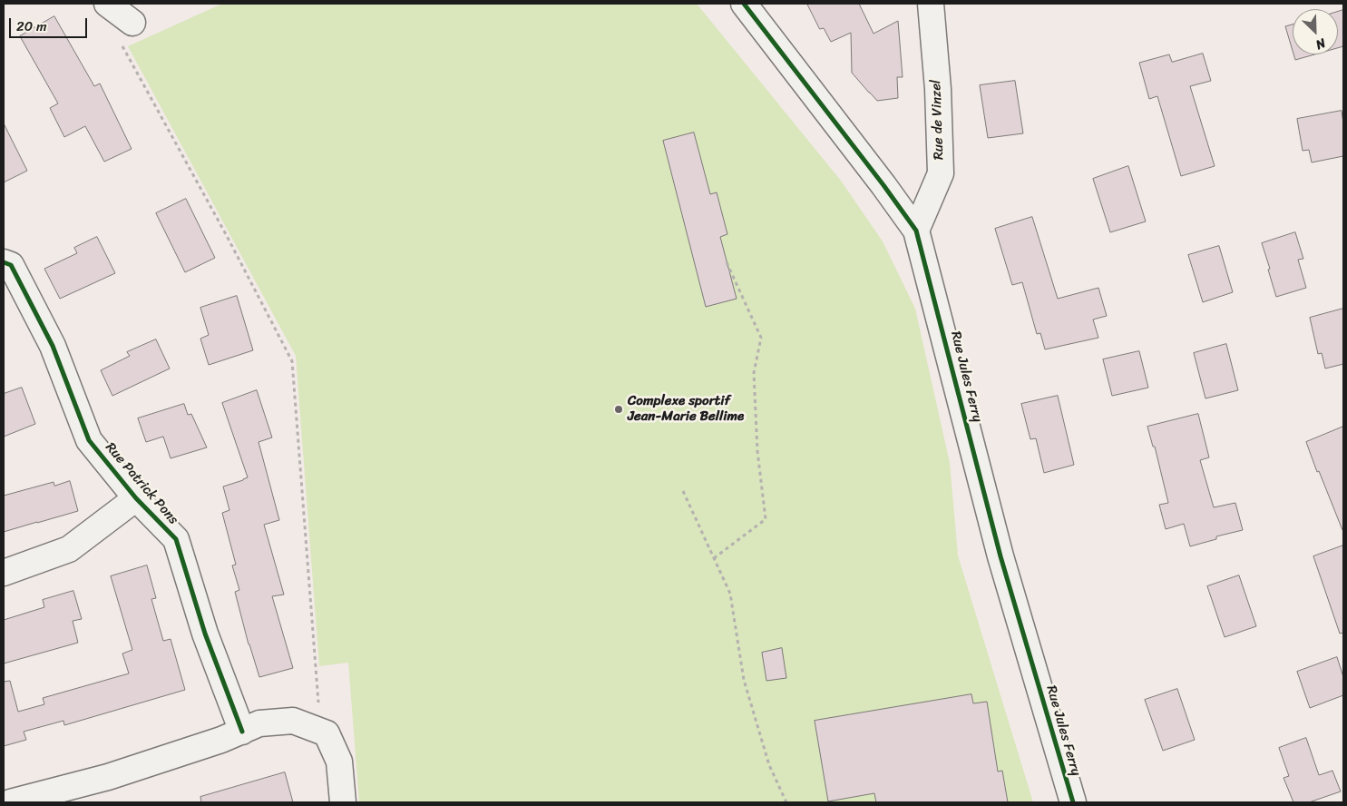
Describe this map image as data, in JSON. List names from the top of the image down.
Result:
{
  "streets": {
    "street": ["Rue de Vinzel", "Rue Jules Ferry", "Rue Patrick Pons"]
  },
  "crossings": [
    ["Rue de Vinzel", "Rue Jules Ferry"]
  ],
  "places": ["Complexe sportif Jean-Marie Bellime"],
  "scale_bar": "20 m",
  "north": "bottom right"
}
